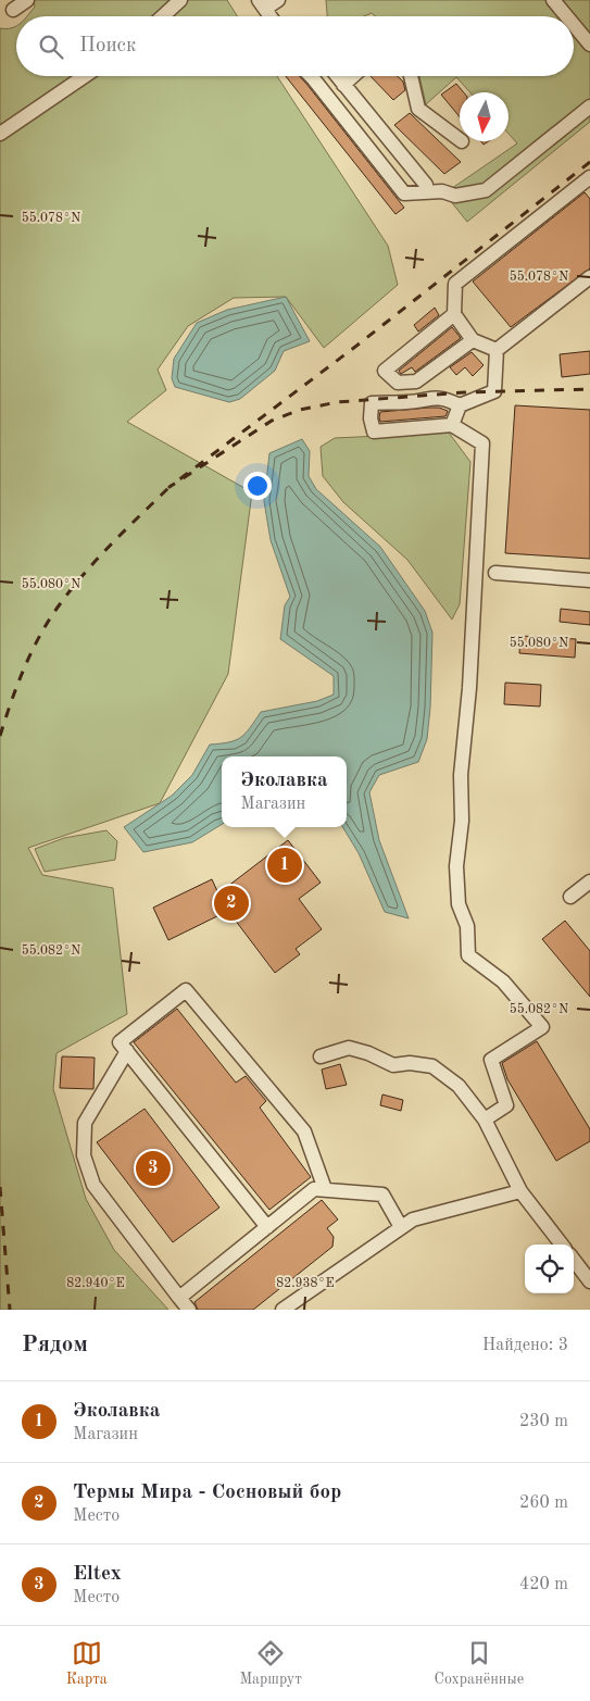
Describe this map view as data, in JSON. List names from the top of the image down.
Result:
{
  "north": "bottom",
  "page": {
    "search": "Поиск",
    "popup": ["Эколавка", "Магазин"],
    "pins": ["1", "2", "3"],
    "heading": ["Рядом", "Найдено: 3"],
    "list": [
      {
        "mark": "1",
        "name": "Эколавка",
        "note": "Магазин",
        "value": "230 m"
      },
      {
        "mark": "2",
        "name": "Термы Мира - Сосновый бор",
        "note": "Место",
        "value": "260 m"
      },
      {
        "mark": "3",
        "name": "Eltex",
        "note": "Место",
        "value": "420 m"
      }
    ],
    "nav": ["Карта", "Маршрут", "Сохранённые"]
  },
  "coordinates": [
    "55.078°N",
    "55.080°N",
    "55.082°N",
    "82.940°E",
    "82.938°E"
  ]
}
